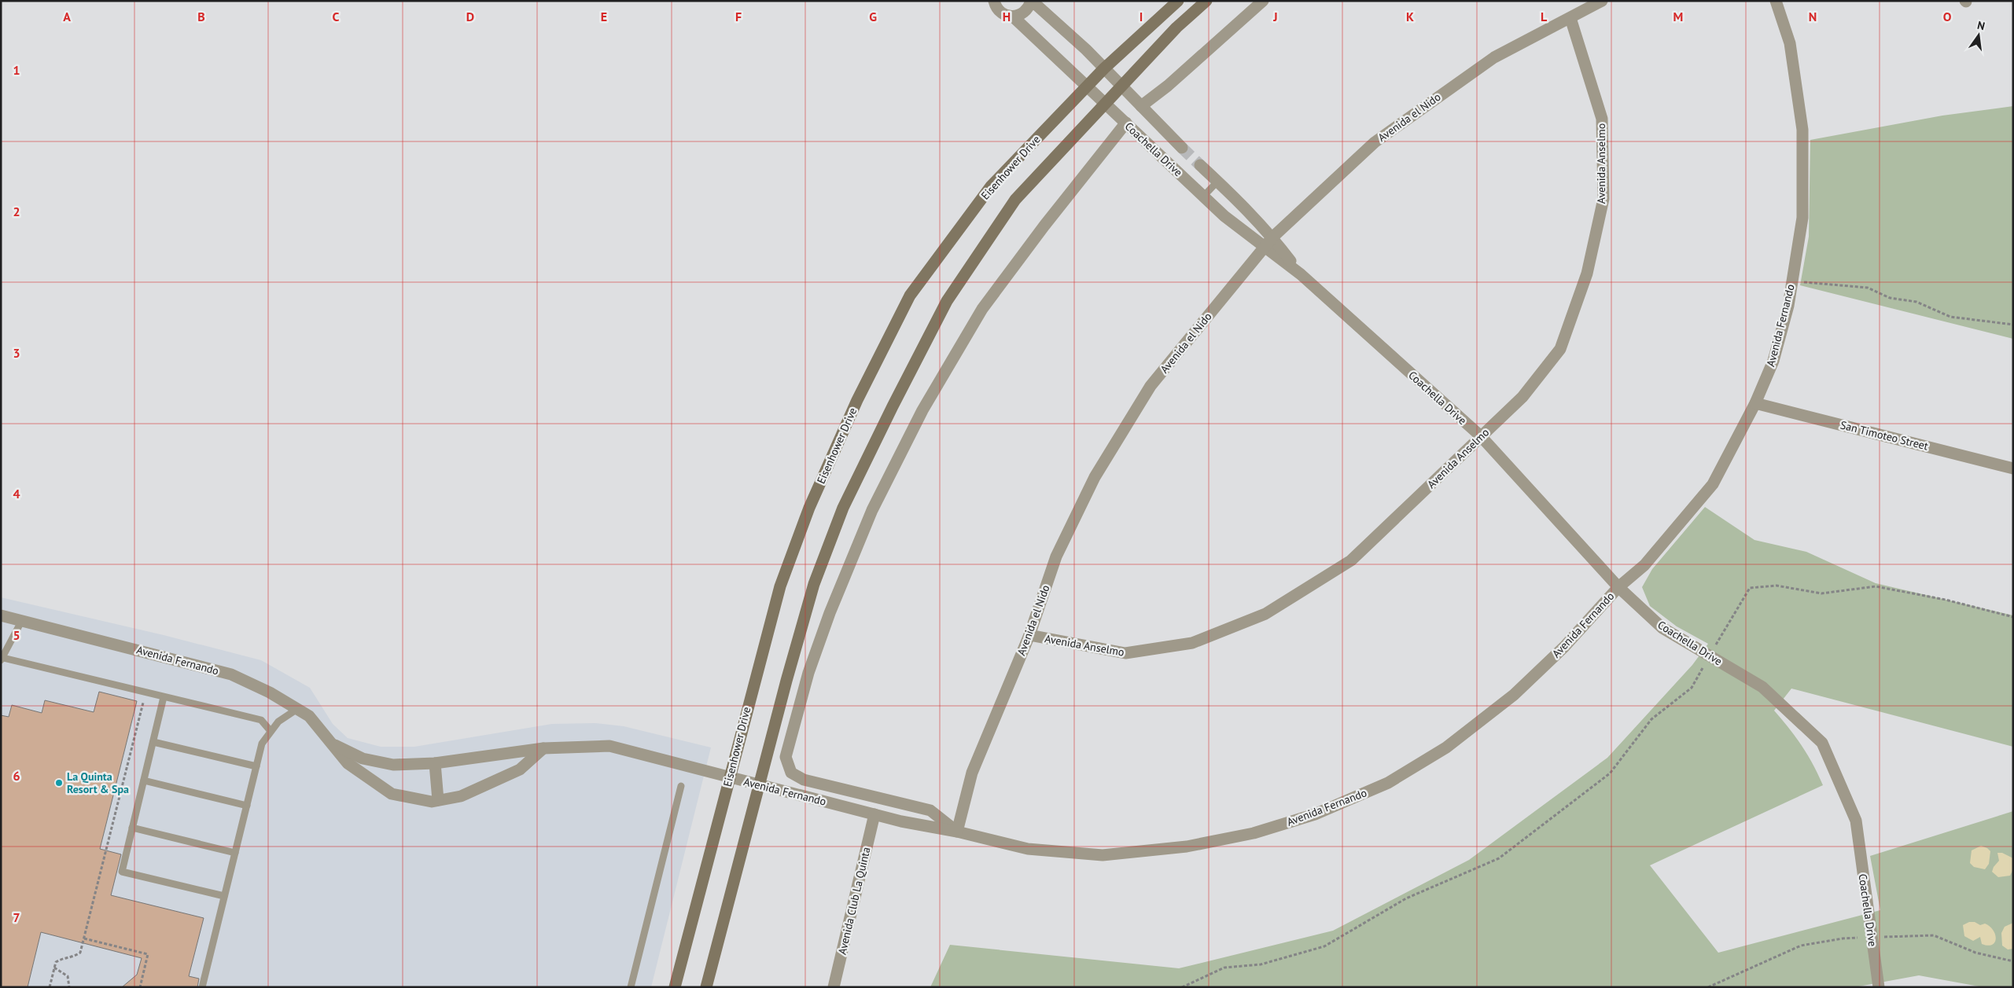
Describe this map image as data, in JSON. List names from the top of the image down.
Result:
{
  "streets": {
    "main road": ["Eisenhower Drive"],
    "street": [
      "Avenida el Nido",
      "Coachella Drive",
      "Avenida Anselmo",
      "Avenida Fernando",
      "San Timoteo Street",
      "Avenida Club La Quinta"
    ]
  },
  "crossings": [
    ["Avenida el Nido", "Coachella Drive"],
    ["Avenida el Nido", "Avenida Anselmo"],
    ["Avenida el Nido", "Avenida Fernando"],
    ["Coachella Drive", "Avenida Anselmo"],
    ["Coachella Drive", "Eisenhower Drive"],
    ["Coachella Drive", "Avenida Fernando"],
    ["Eisenhower Drive", "Avenida Fernando"],
    ["Avenida Fernando", "San Timoteo Street"],
    ["Avenida Fernando", "Avenida Club La Quinta"]
  ],
  "places": ["La Quinta Resort & Spa"],
  "north": "top",
  "grid": {
    "columns": [
      "A",
      "B",
      "C",
      "D",
      "E",
      "F",
      "G",
      "H",
      "I",
      "J",
      "K",
      "L",
      "M",
      "N",
      "O"
    ],
    "rows": [
      "1",
      "2",
      "3",
      "4",
      "5",
      "6",
      "7"
    ]
  }
}
